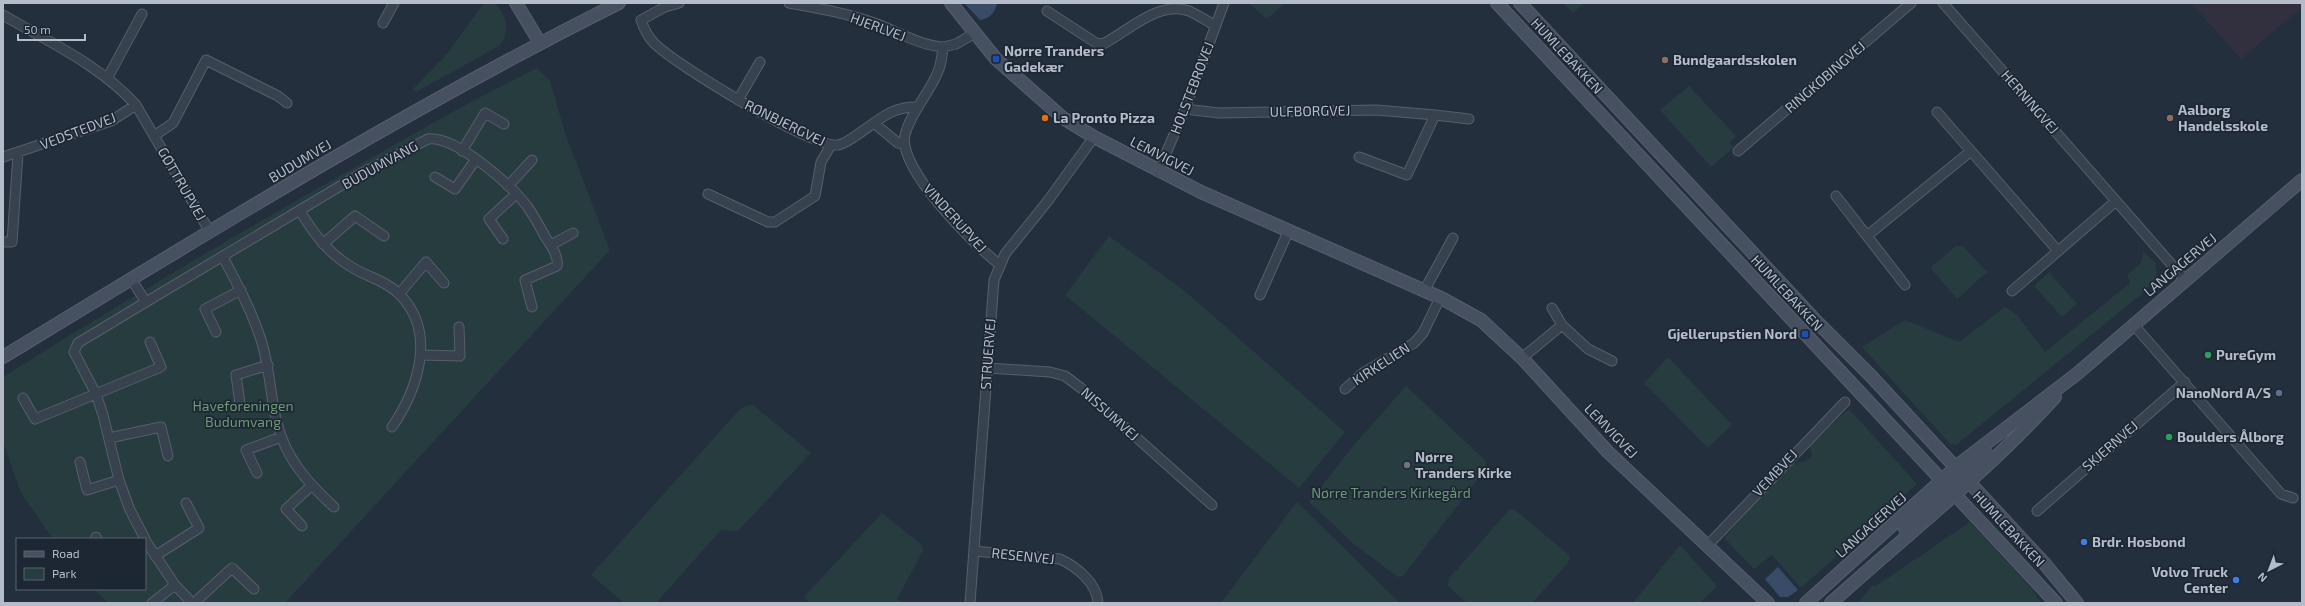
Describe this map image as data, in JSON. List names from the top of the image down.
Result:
{
  "streets": {
    "street": [
      "HJERLVEJ",
      "HUMLEBAKKEN",
      "RINGKØBINGVEJ",
      "HOLSTEBROVEJ",
      "HERNINGVEJ",
      "ULFBORGVEJ",
      "RØNBJERGVEJ",
      "VEDSTEDVEJ",
      "LEMVIGVEJ",
      "BUDUMVEJ",
      "BUDUMVANG",
      "GØTTRUPVEJ",
      "VINDERUPVEJ",
      "LANGAGERVEJ",
      "STRUERVEJ",
      "KIRKELIEN",
      "NISSUMVEJ",
      "SKJERNVEJ",
      "VEMBVEJ",
      "RESENVEJ"
    ]
  },
  "crossings": [
    ["HUMLEBAKKEN", "LANGAGERVEJ"],
    ["HOLSTEBROVEJ", "ULFBORGVEJ"],
    ["HOLSTEBROVEJ", "LEMVIGVEJ"],
    ["HERNINGVEJ", "LANGAGERVEJ"],
    ["VEDSTEDVEJ", "GØTTRUPVEJ"],
    ["LEMVIGVEJ", "STRUERVEJ"],
    ["LEMVIGVEJ", "KIRKELIEN"],
    ["LEMVIGVEJ", "VEMBVEJ"],
    ["BUDUMVEJ", "GØTTRUPVEJ"],
    ["VINDERUPVEJ", "STRUERVEJ"],
    ["STRUERVEJ", "NISSUMVEJ"],
    ["STRUERVEJ", "RESENVEJ"]
  ],
  "parks": ["Haveforeningen Budumvang", "Nørre Tranders Kirkegård"],
  "places": {
    "transit": ["Nørre Tranders Gadekær", "Gjellerupstien Nord"],
    "other": [
      "Bundgaardsskolen",
      "La Pronto Pizza",
      "Aalborg Handelsskole",
      "PureGym",
      "NanoNord A/S",
      "Boulders Ålborg",
      "Nørre Tranders Kirke",
      "Brdr. Hosbond",
      "Volvo Truck Center"
    ]
  },
  "legend": ["Road", "Park"],
  "scale_bar": "50 m",
  "north": "bottom left"
}
